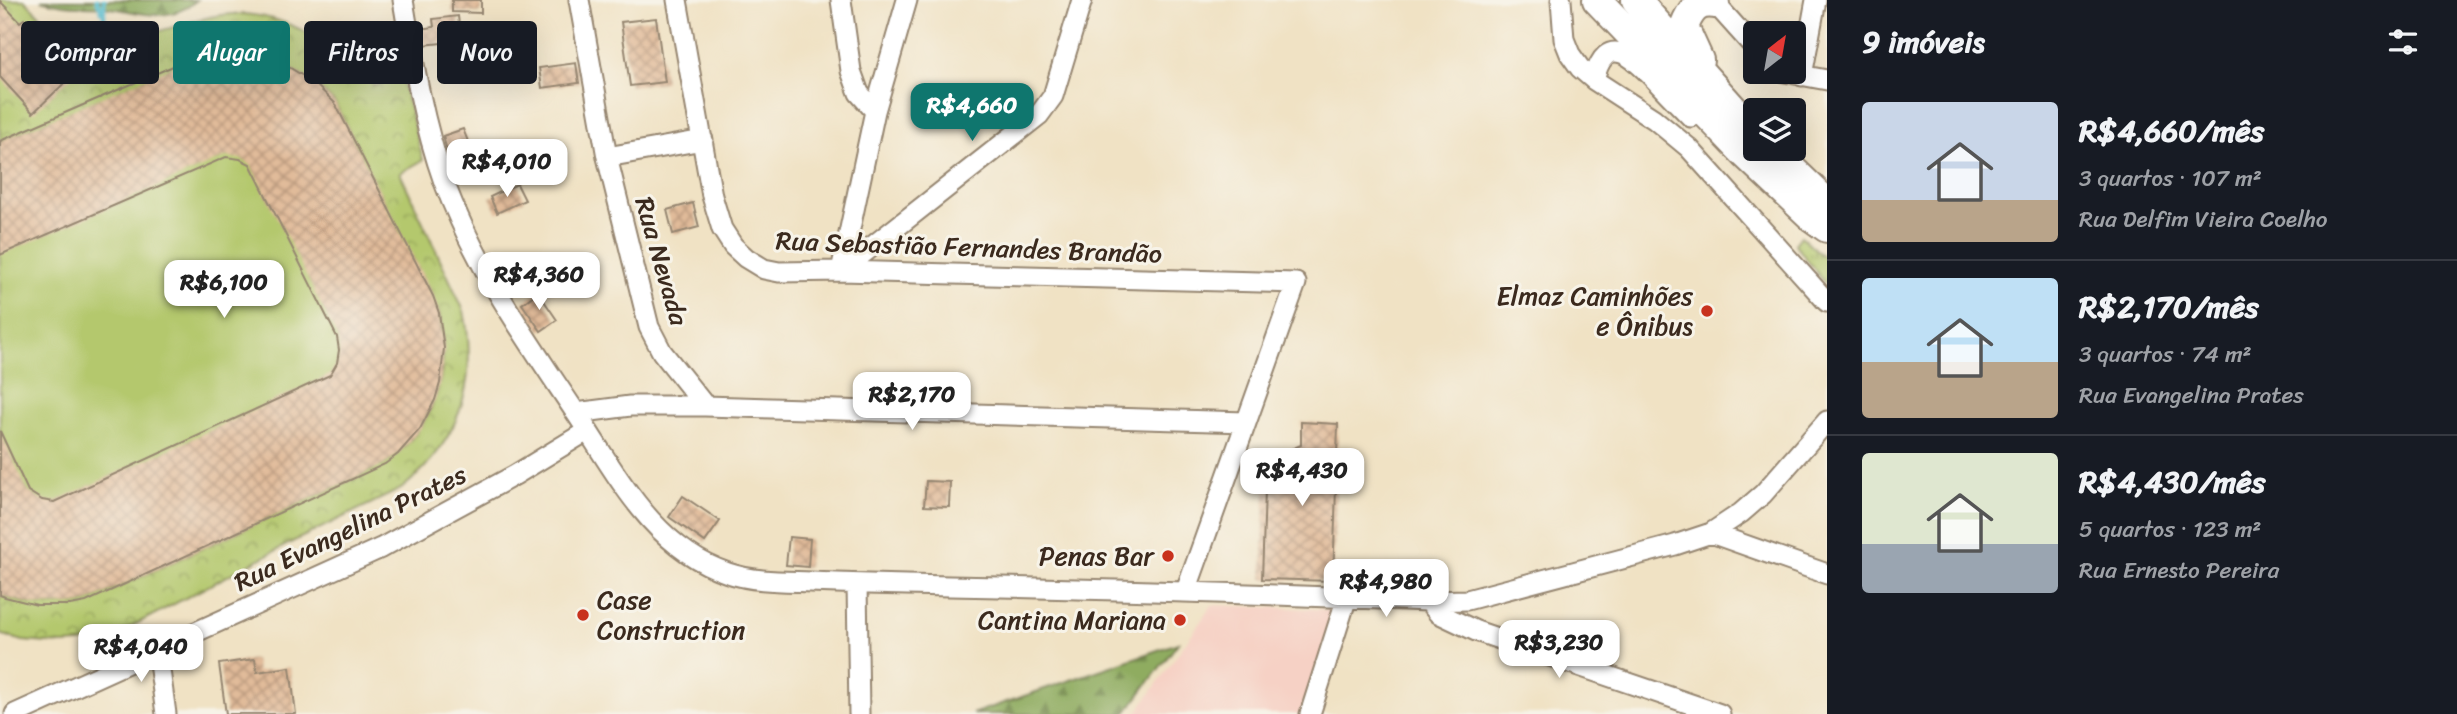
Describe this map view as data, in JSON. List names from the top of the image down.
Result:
{
  "streets": {
    "street": ["Rua Sebastião Fernandes Brandão", "Rua Nevada", "Rua Evangelina Prates"]
  },
  "places": [
    "Elmaz Caminhões e Ônibus",
    "Penas Bar",
    "Case Construction",
    "Cantina Mariana"
  ],
  "north": "top right",
  "page": {
    "heading": "9 imóveis",
    "chip": [
      "Comprar",
      "Alugar",
      "Filtros",
      "Novo"
    ],
    "price": [
      "R$4,660",
      "R$4,010",
      "R$4,360",
      "R$6,100",
      "R$2,170",
      "R$4,430",
      "R$4,980",
      "R$3,230",
      "R$4,040"
    ],
    "list": [
      {
        "name": "R$4,660/mês",
        "note": "3 quartos · 107 m² · Rua Delfim Vieira Coelho"
      },
      {
        "name": "R$2,170/mês",
        "note": "3 quartos · 74 m² · Rua Evangelina Prates"
      },
      {
        "name": "R$4,430/mês",
        "note": "5 quartos · 123 m² · Rua Ernesto Pereira"
      }
    ]
  }
}
